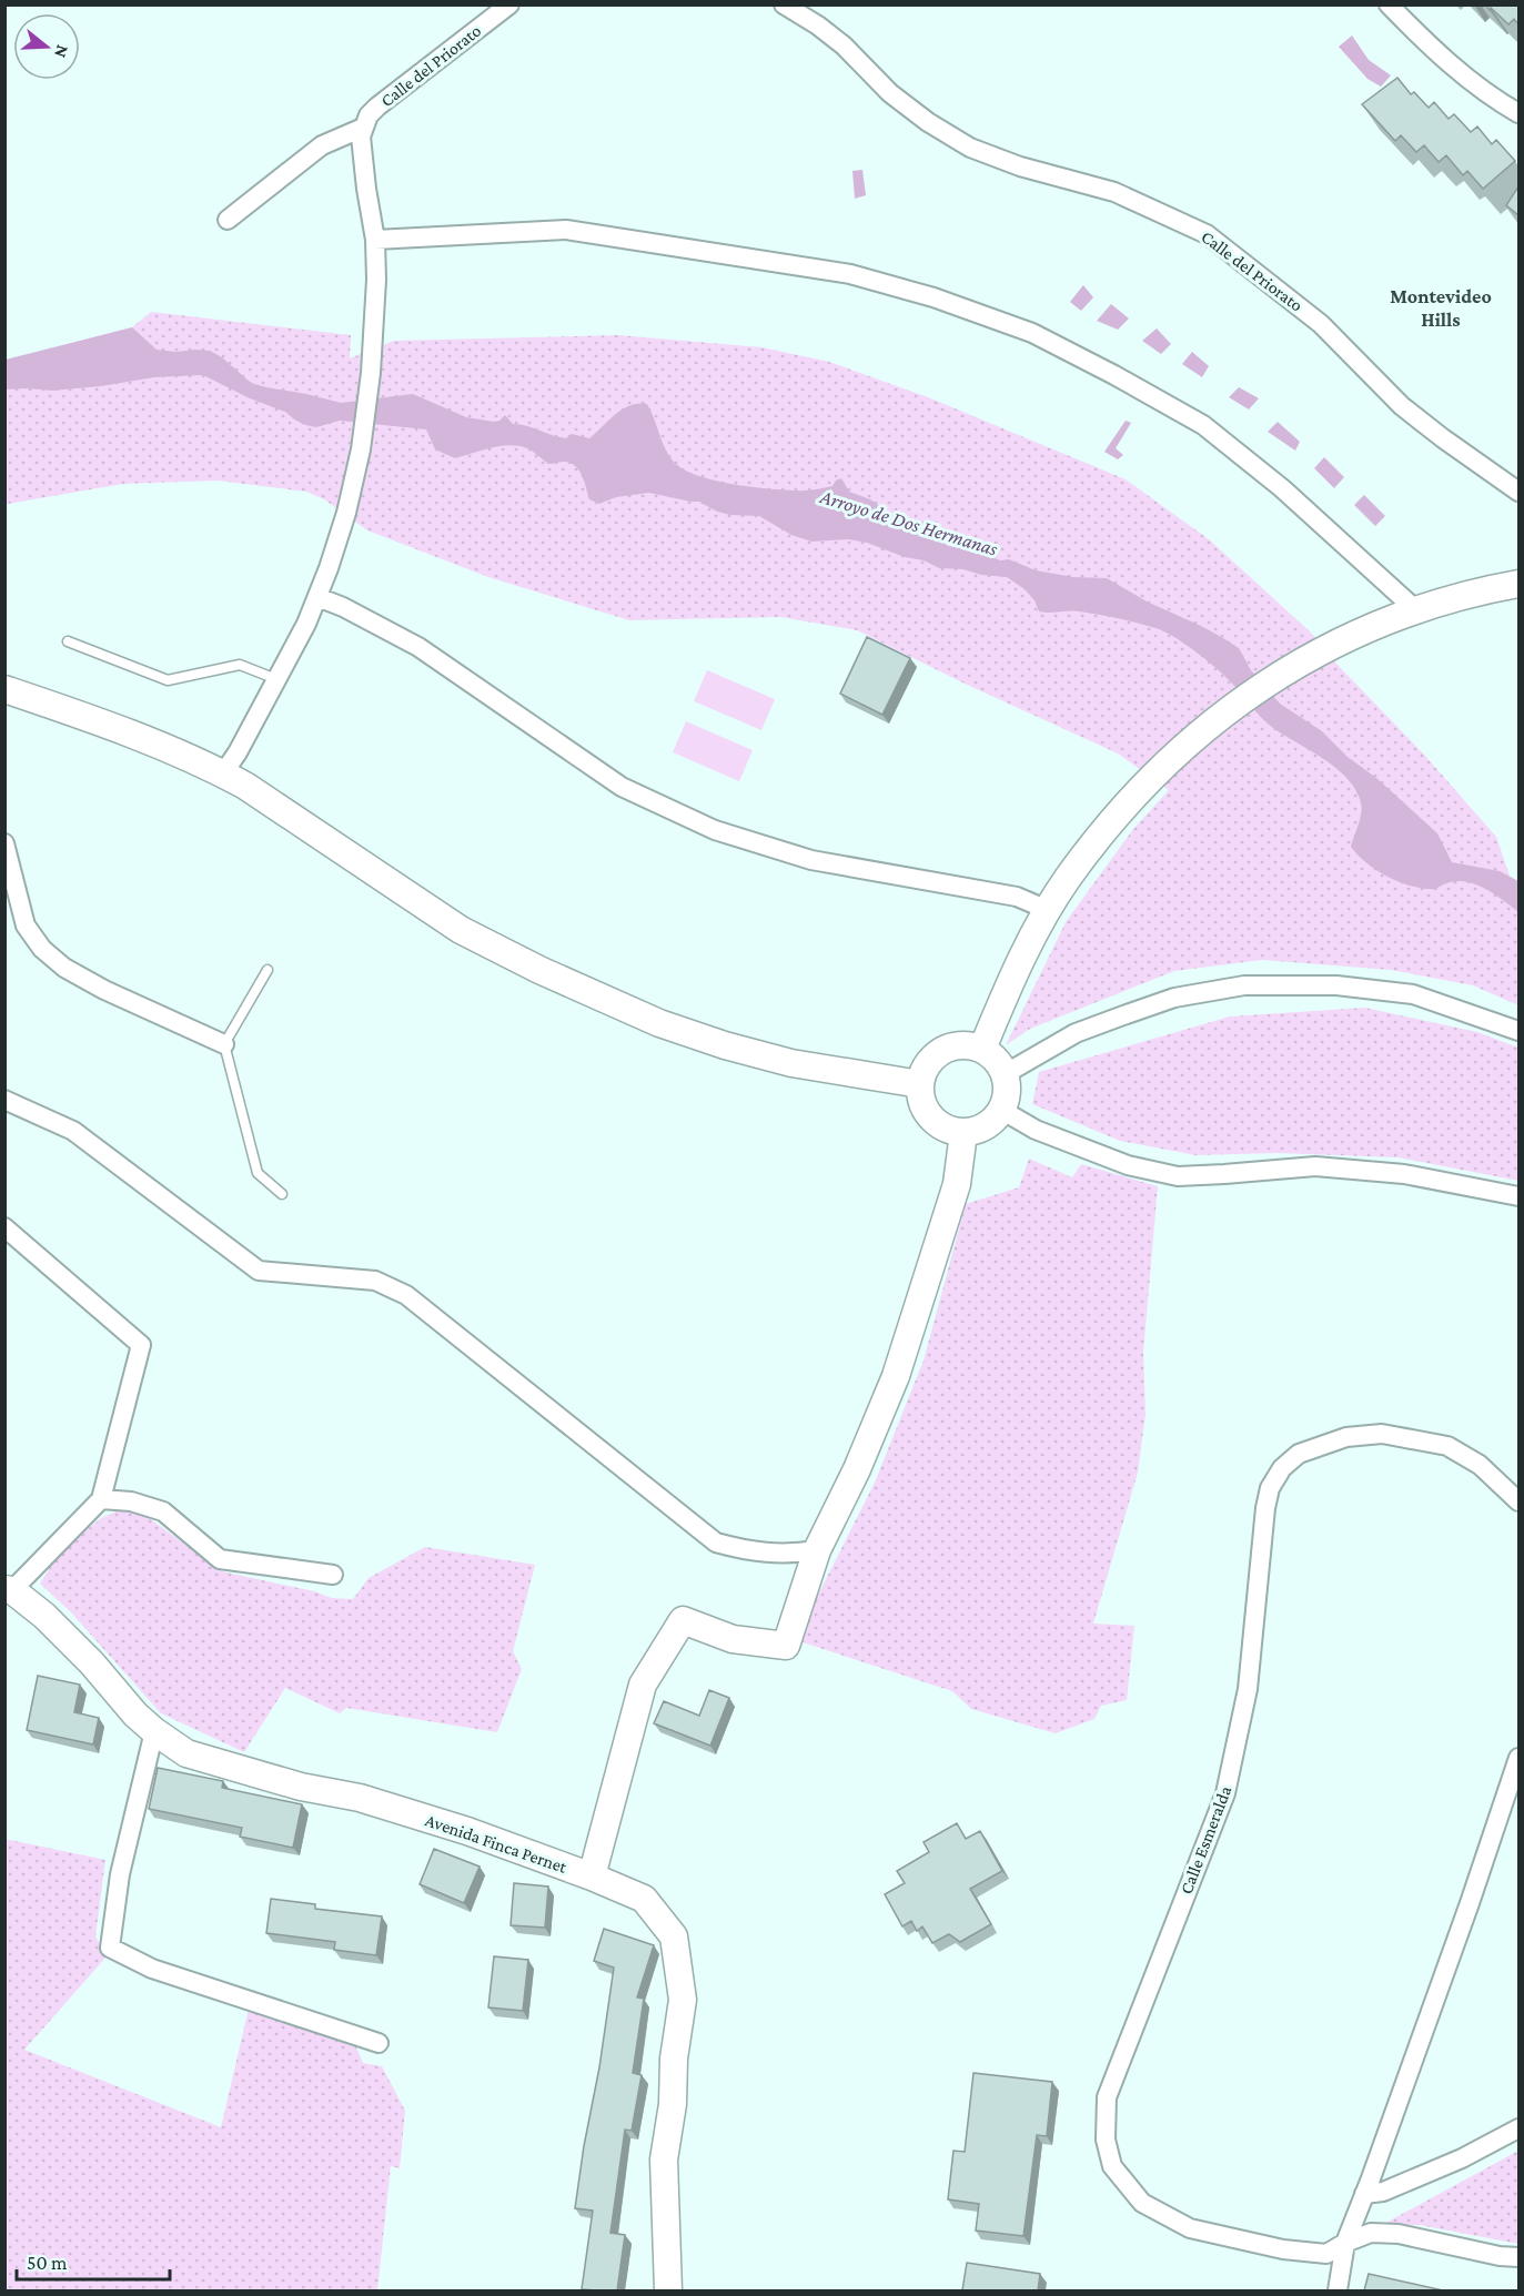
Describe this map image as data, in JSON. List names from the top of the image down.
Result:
{
  "streets": {
    "street": ["Calle del Priorato", "Calle Esmeralda", "Avenida Finca Pernet"]
  },
  "districts": ["Montevideo Hills"],
  "water": ["Arroyo de Dos Hermanas"],
  "scale_bar": "50 m",
  "north": "right"
}
